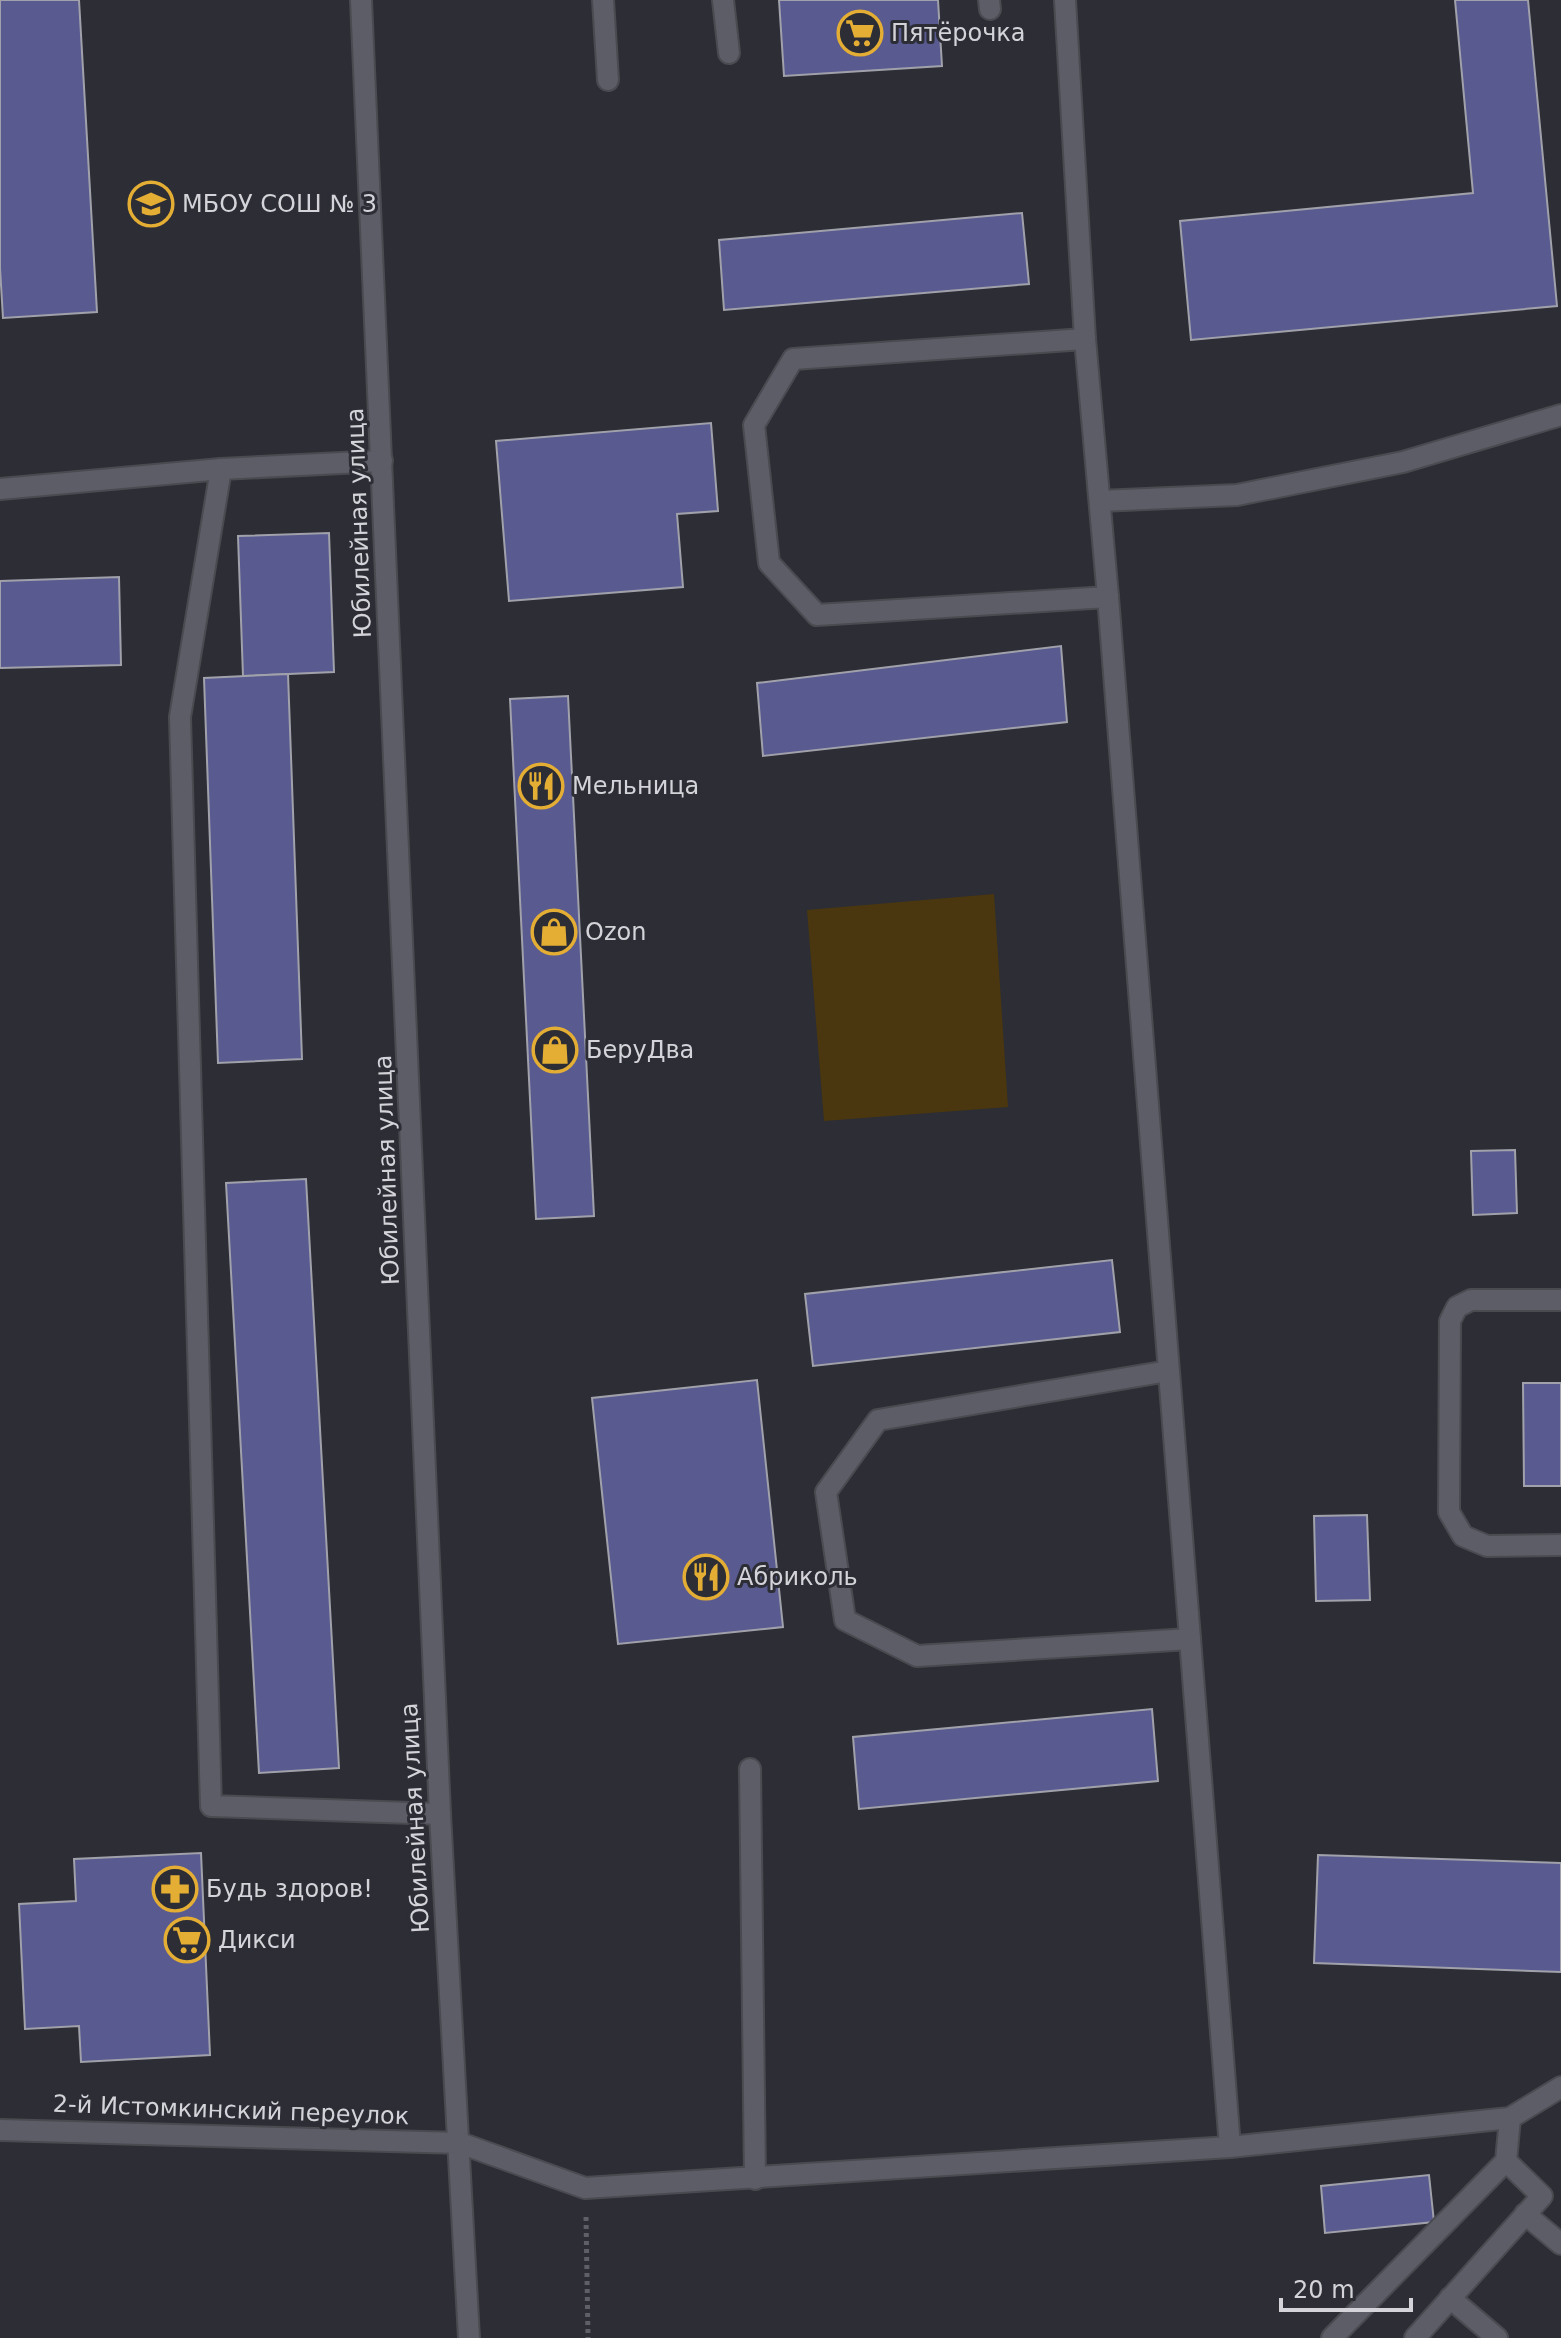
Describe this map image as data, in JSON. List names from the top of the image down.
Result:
{
  "streets": {
    "street": ["Юбилейная улица", "2-й Истомкинский переулок"]
  },
  "crossings": [
    ["Юбилейная улица", "2-й Истомкинский переулок"]
  ],
  "places": {
    "supermarket": ["Пятёрочка", "Дикси"],
    "school or university": ["МБОУ СОШ № 3"],
    "restaurant": ["Мельница", "Абриколь"],
    "shop": ["Ozon", "БеруДва"],
    "pharmacy": ["Будь здоров!"]
  },
  "scale_bar": "20 m"
}
